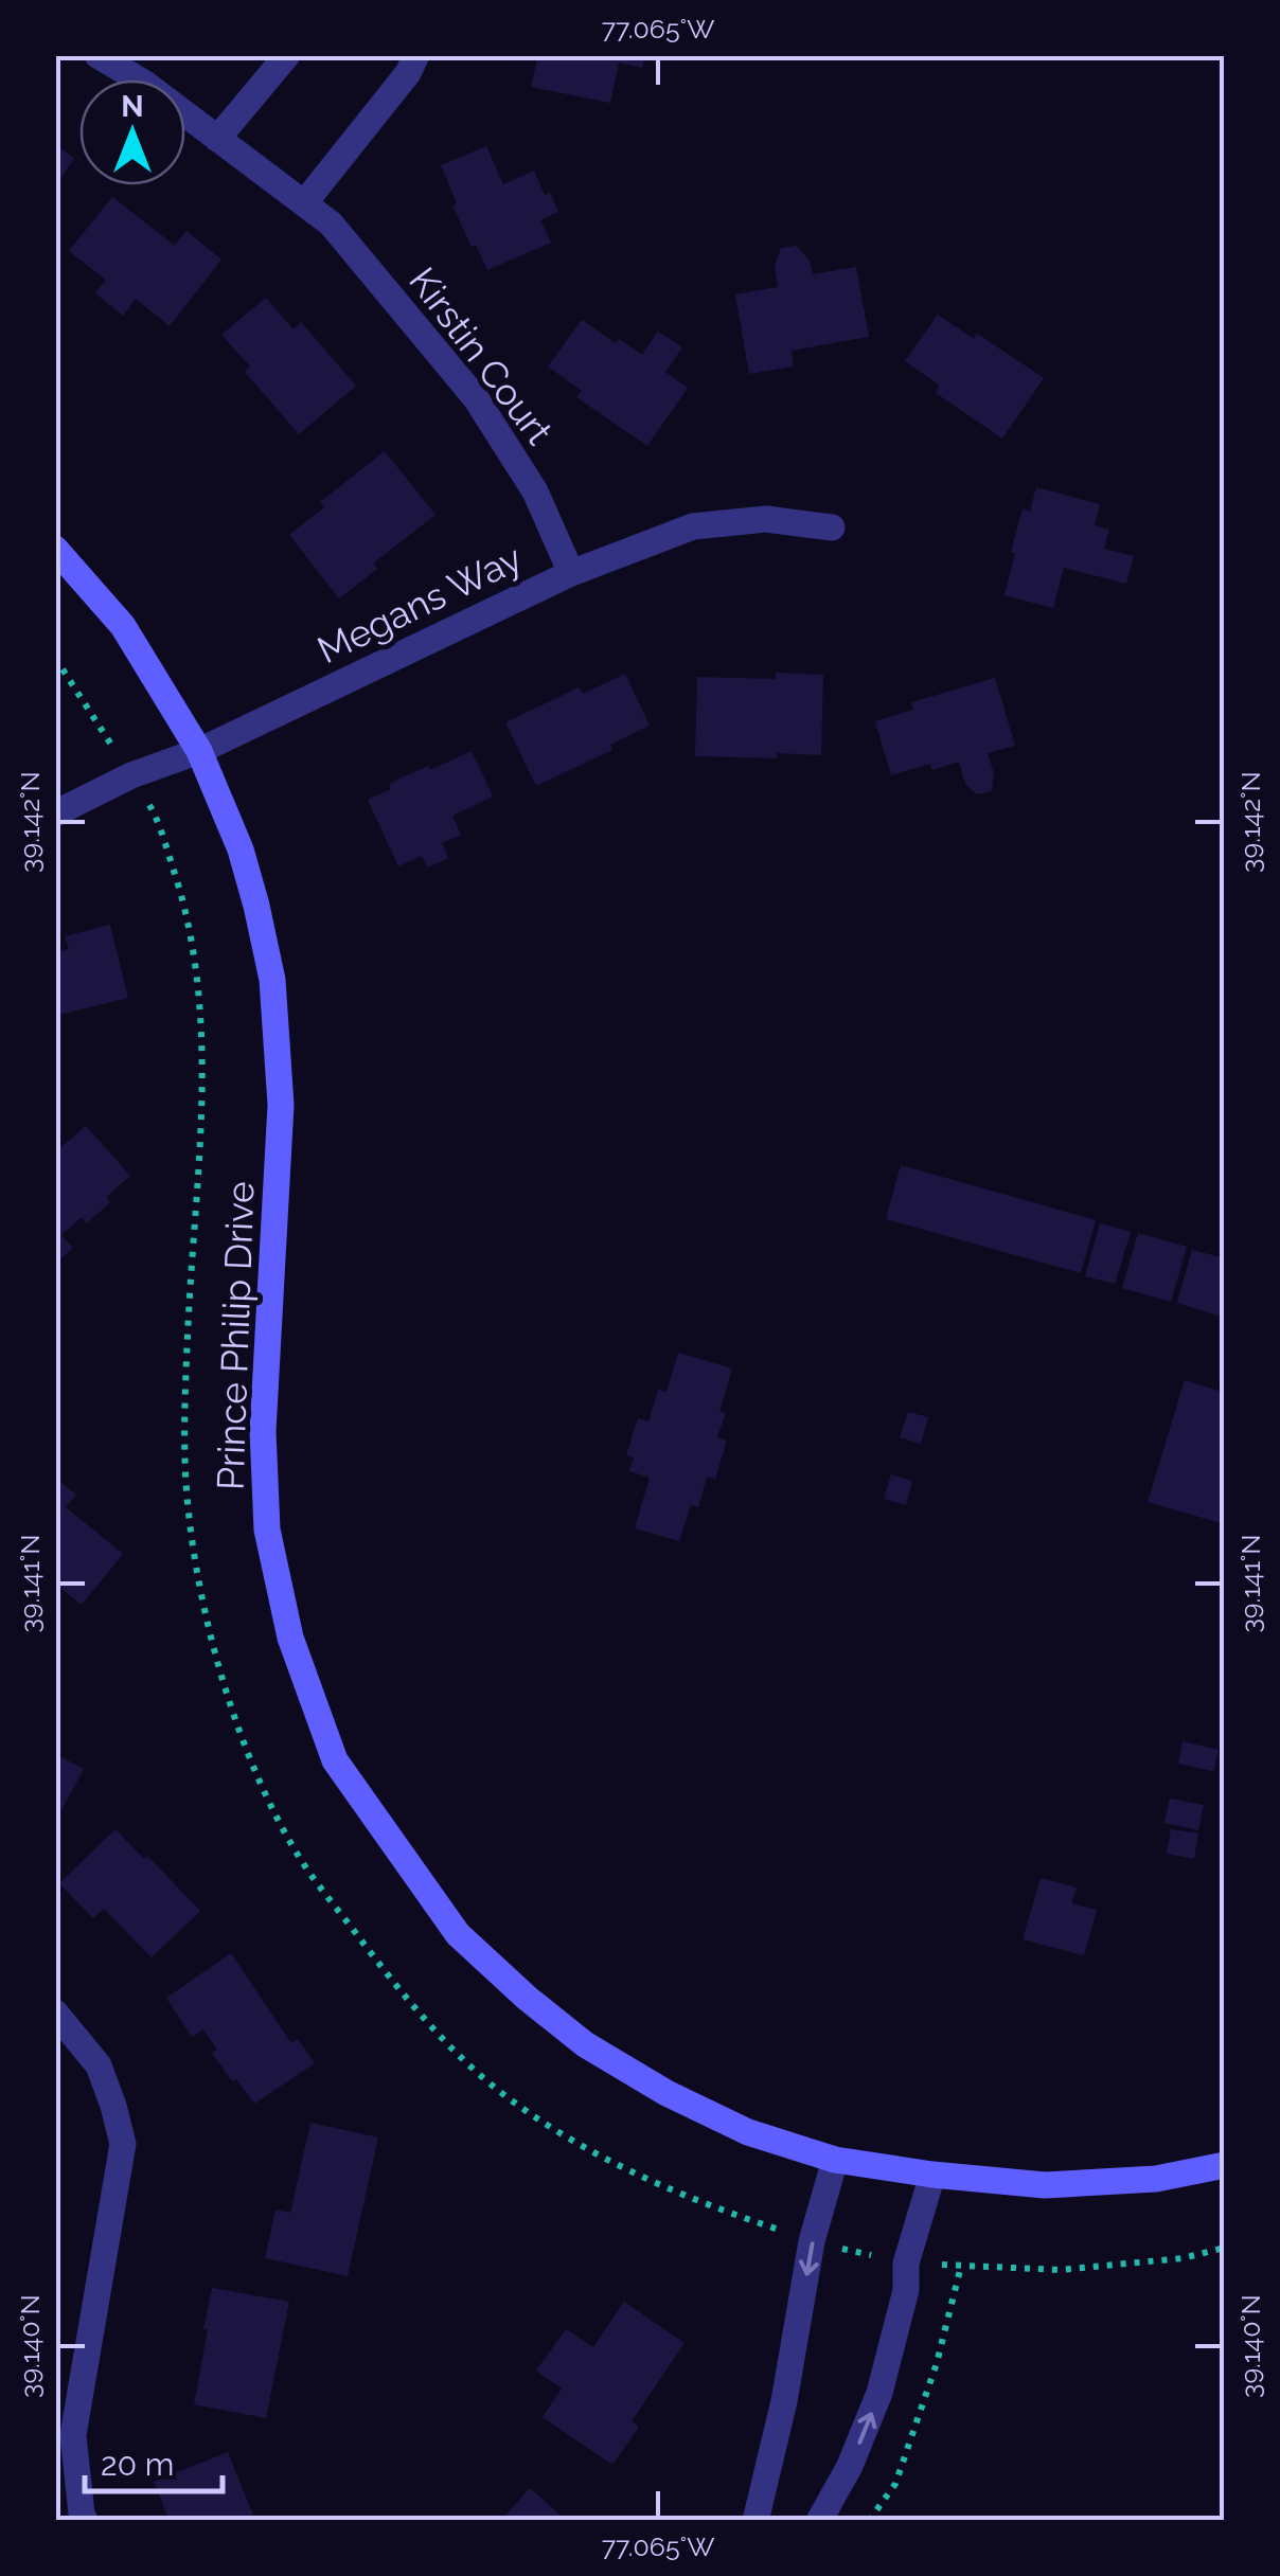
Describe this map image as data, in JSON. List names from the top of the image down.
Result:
{
  "streets": {
    "street": ["Kirstin Court", "Megans Way", "Prince Philip Drive"]
  },
  "crossings": [
    ["Kirstin Court", "Megans Way"],
    ["Megans Way", "Prince Philip Drive"]
  ],
  "scale_bar": "20 m",
  "north": "top",
  "coordinates": [
    "77.065°W",
    "39.142°N",
    "39.141°N",
    "39.140°N"
  ]
}
